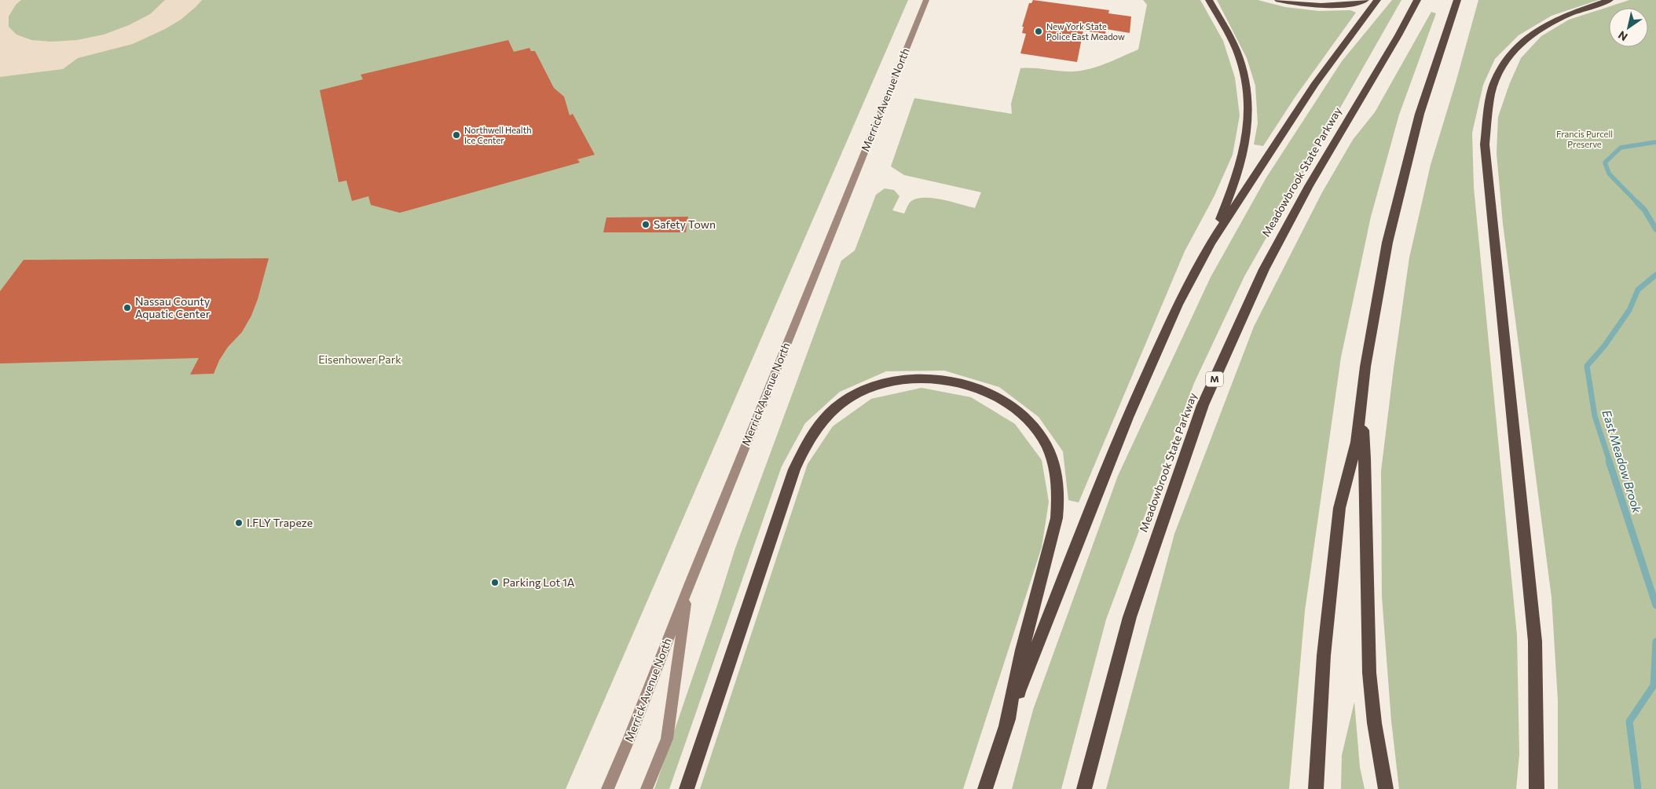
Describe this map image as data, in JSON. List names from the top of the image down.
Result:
{
  "streets": {
    "highway": ["Meadowbrook State Parkway", "M"],
    "main road": ["Merrick Avenue North"]
  },
  "water": ["East Meadow Brook"],
  "parks": ["Francis Purcell Preserve", "Eisenhower Park"],
  "places": [
    "New York State Police East Meadow",
    "Northwell Health Ice Center",
    "Safety Town",
    "Nassau County Aquatic Center",
    "I.FLY Trapeze",
    "Parking Lot 1A"
  ],
  "north": "bottom left"
}
